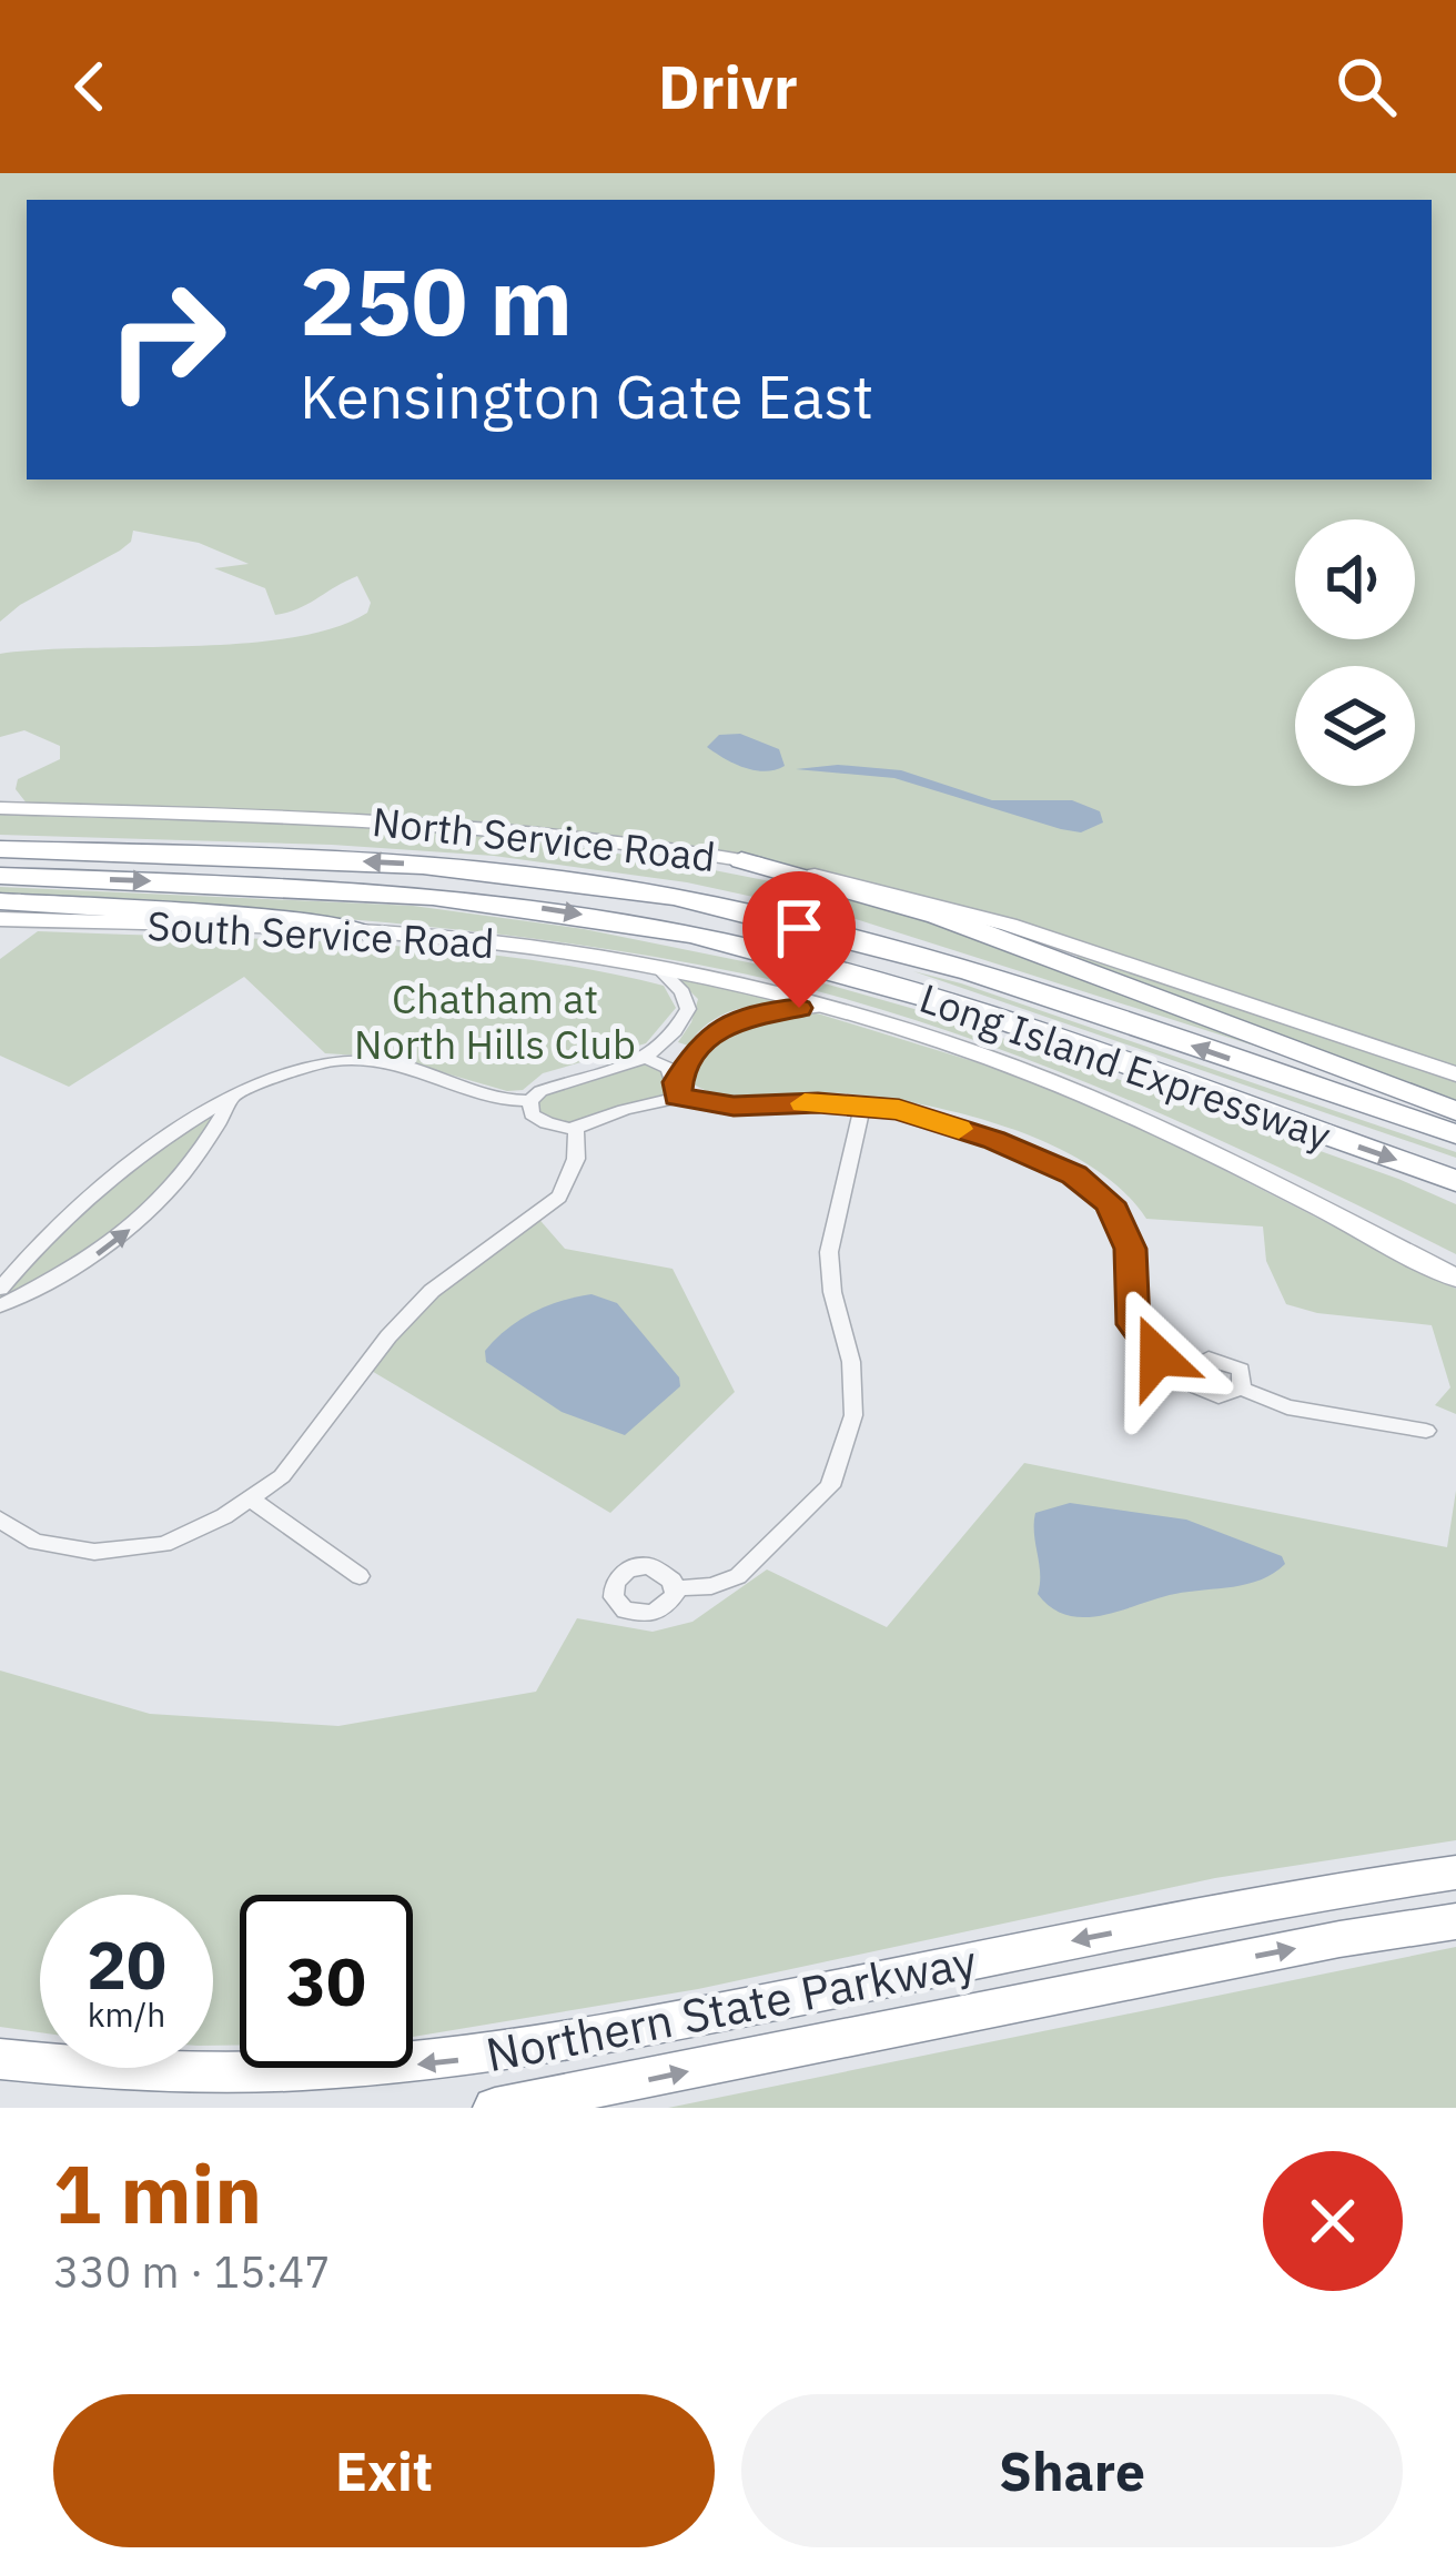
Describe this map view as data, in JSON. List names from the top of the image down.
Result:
{
  "streets": {
    "highway": ["Long Island Expressway", "Northern State Parkway"],
    "main road": ["North Service Road", "South Service Road"]
  },
  "parks": ["Chatham at North Hills Club"],
  "page": {
    "header": "Drivr",
    "turn": ["250 m", "Kensington Gate East"],
    "speed": "20 km/h",
    "limit": "30",
    "heading": ["1 min", "330 m · 15:47"],
    "buttons": ["Exit", "Share"]
  }
}
